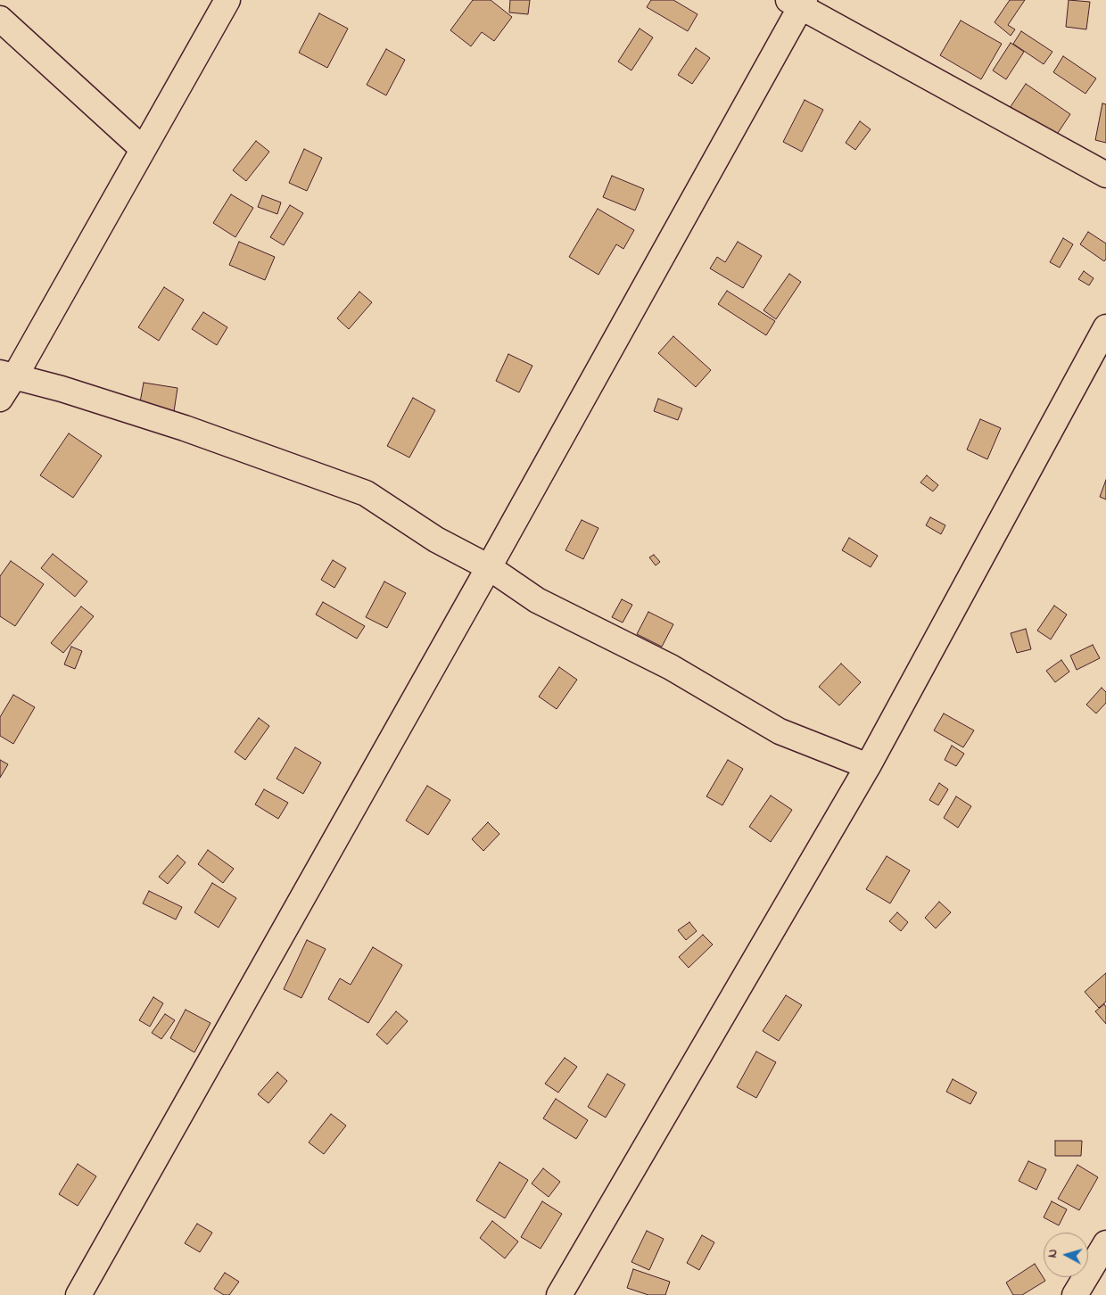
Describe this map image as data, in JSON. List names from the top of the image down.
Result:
{
  "north": "left"
}
